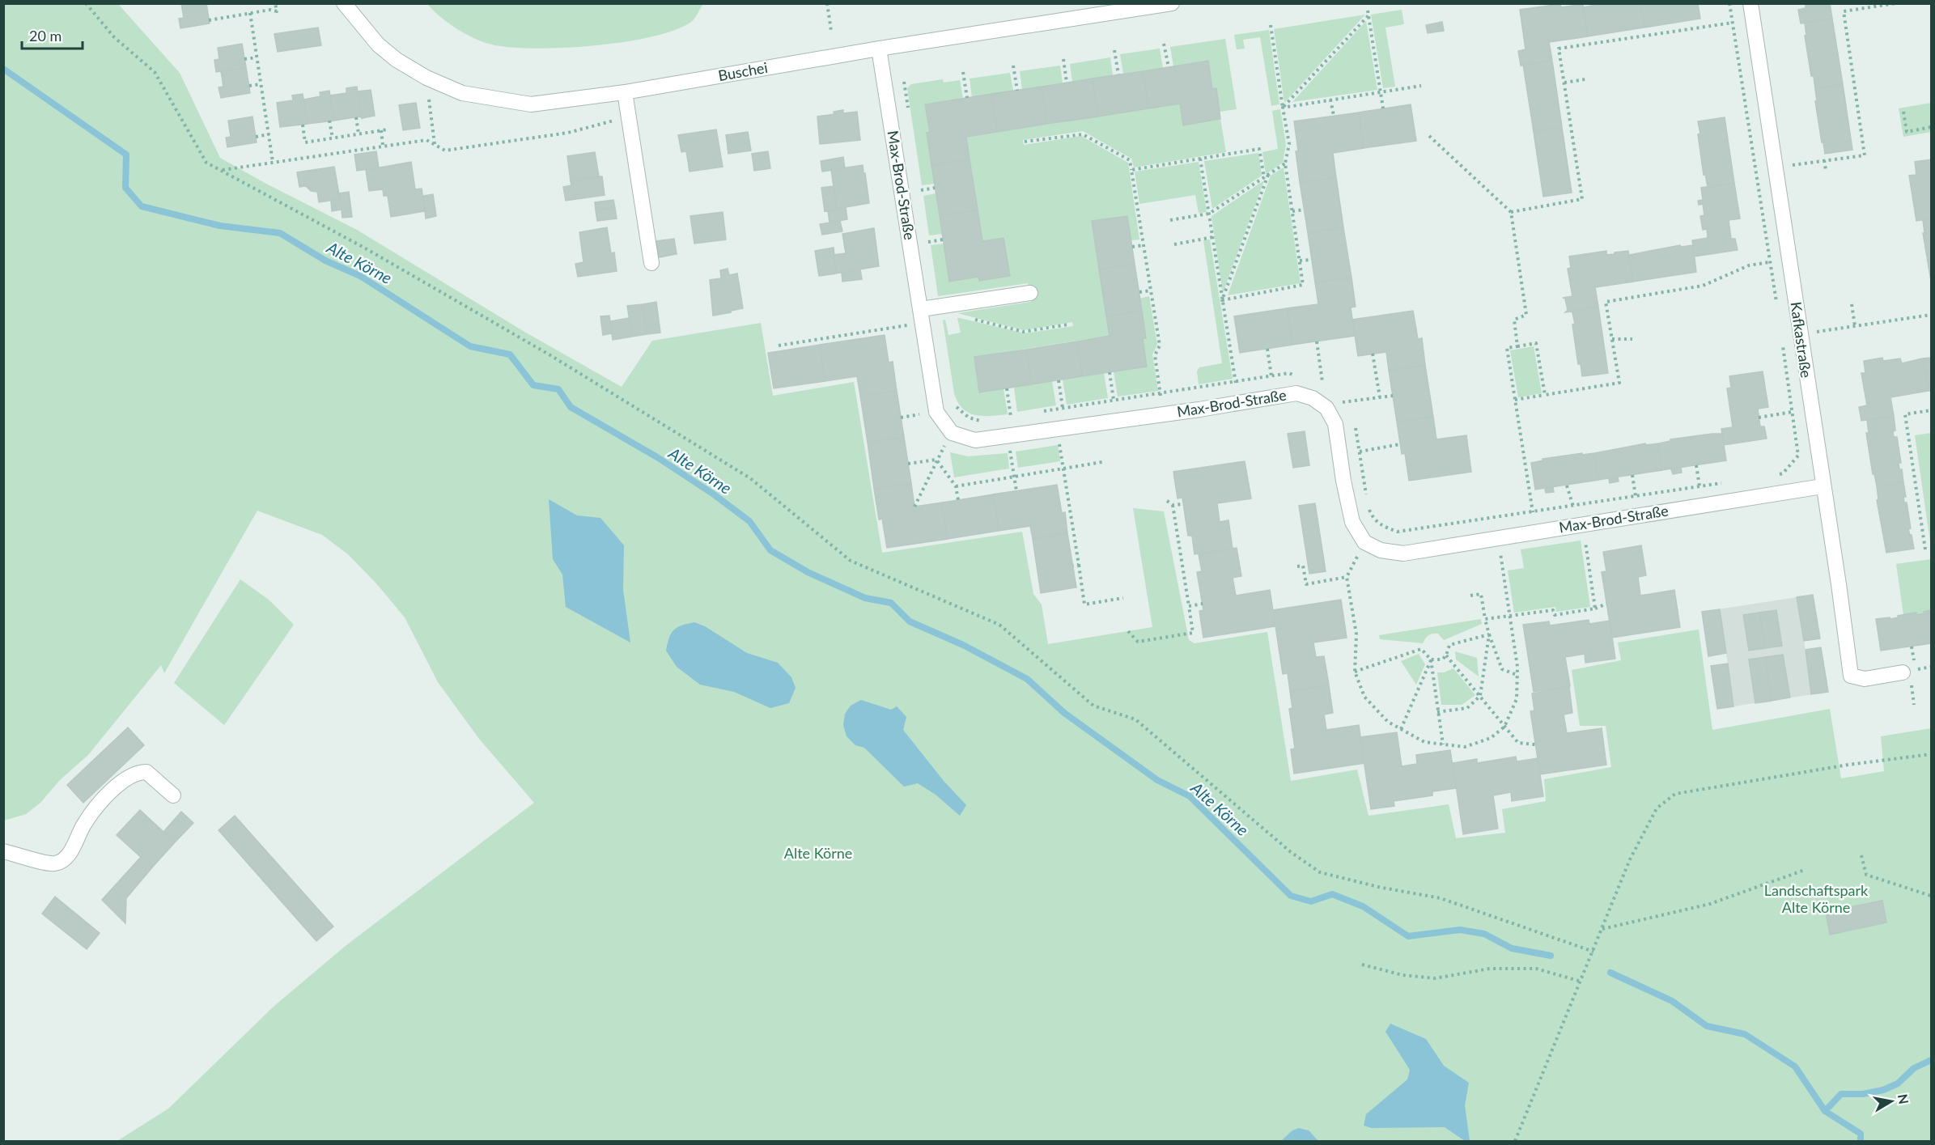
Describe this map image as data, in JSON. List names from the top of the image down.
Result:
{
  "streets": {
    "street": ["Buschei", "Max-Brod-Straße", "Kafkastraße"]
  },
  "crossings": [
    ["Buschei", "Max-Brod-Straße"],
    ["Max-Brod-Straße", "Kafkastraße"]
  ],
  "water": ["Alte Körne"],
  "parks": ["Alte Körne", "Landschaftspark Alte Körne"],
  "scale_bar": "20 m",
  "north": "right"
}
